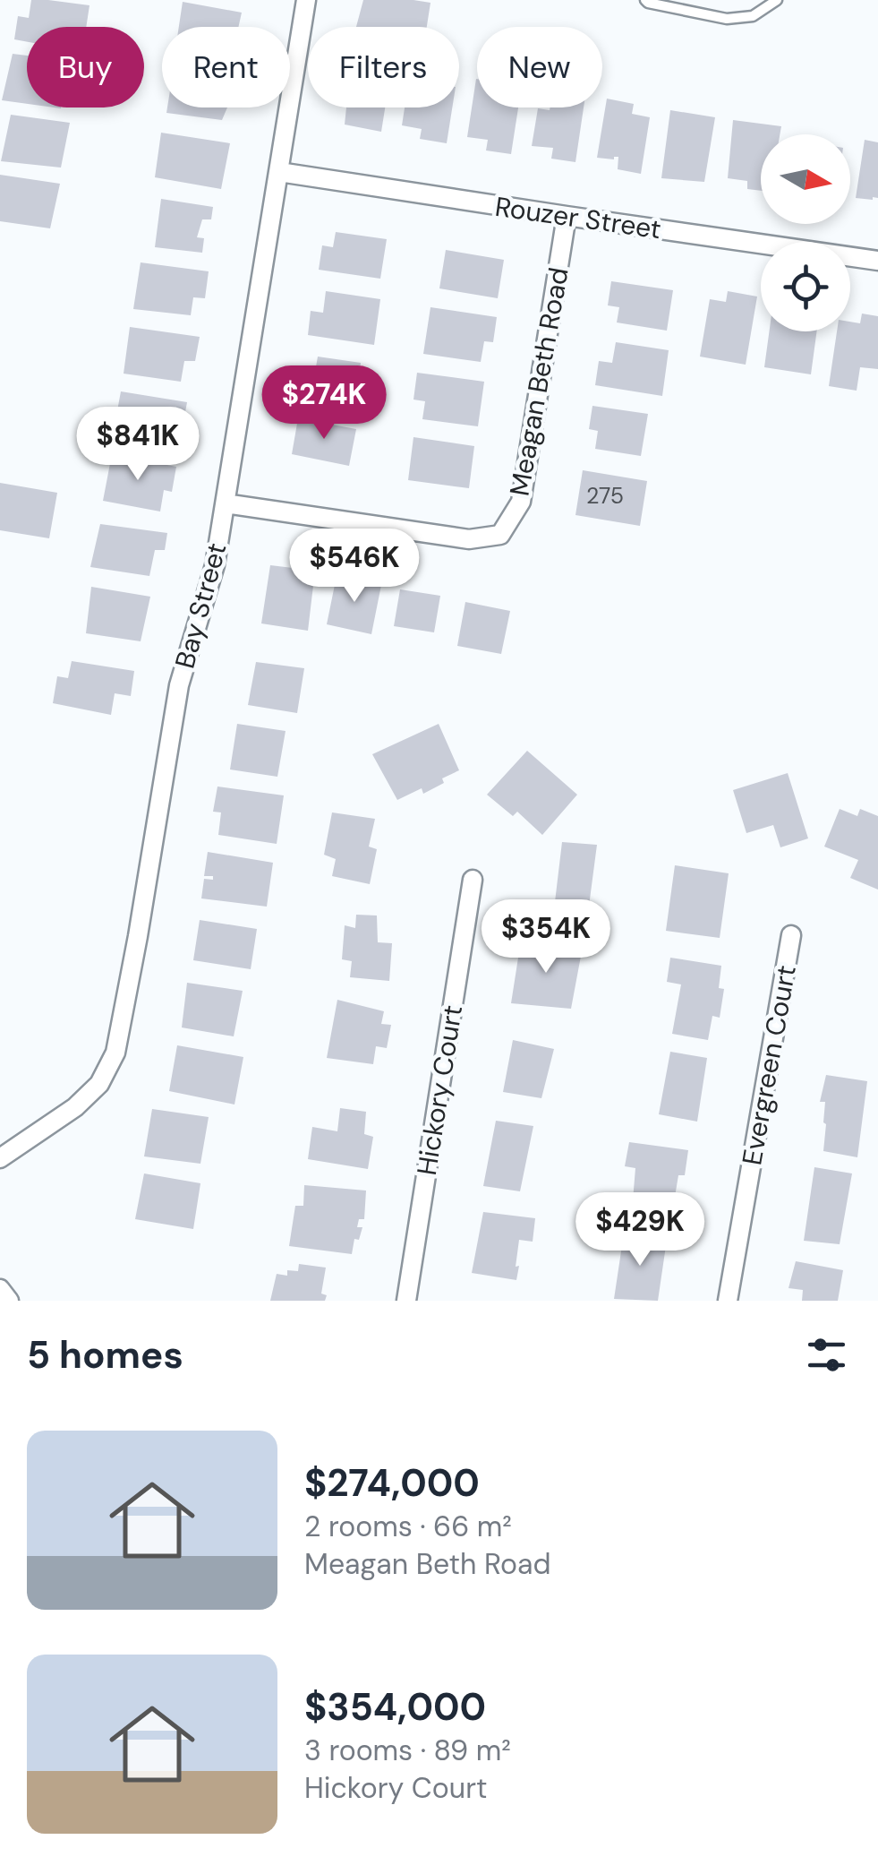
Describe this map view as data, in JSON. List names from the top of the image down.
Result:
{
  "streets": {
    "street": [
      "Rouzer Street",
      "Meagan Beth Road",
      "Bay Street",
      "Evergreen Court",
      "Hickory Court"
    ]
  },
  "crossings": [
    ["Rouzer Street", "Meagan Beth Road"],
    ["Rouzer Street", "Bay Street"],
    ["Meagan Beth Road", "Bay Street"]
  ],
  "house_numbers": ["275"],
  "north": "right",
  "page": {
    "chip": [
      "Buy",
      "Rent",
      "Filters",
      "New"
    ],
    "price": [
      "$274K",
      "$841K",
      "$546K",
      "$354K",
      "$429K"
    ],
    "heading": "5 homes",
    "list": [
      {
        "name": "$274,000",
        "note": "2 rooms · 66 m² · Meagan Beth Road"
      },
      {
        "name": "$354,000",
        "note": "3 rooms · 89 m² · Hickory Court"
      }
    ]
  }
}
